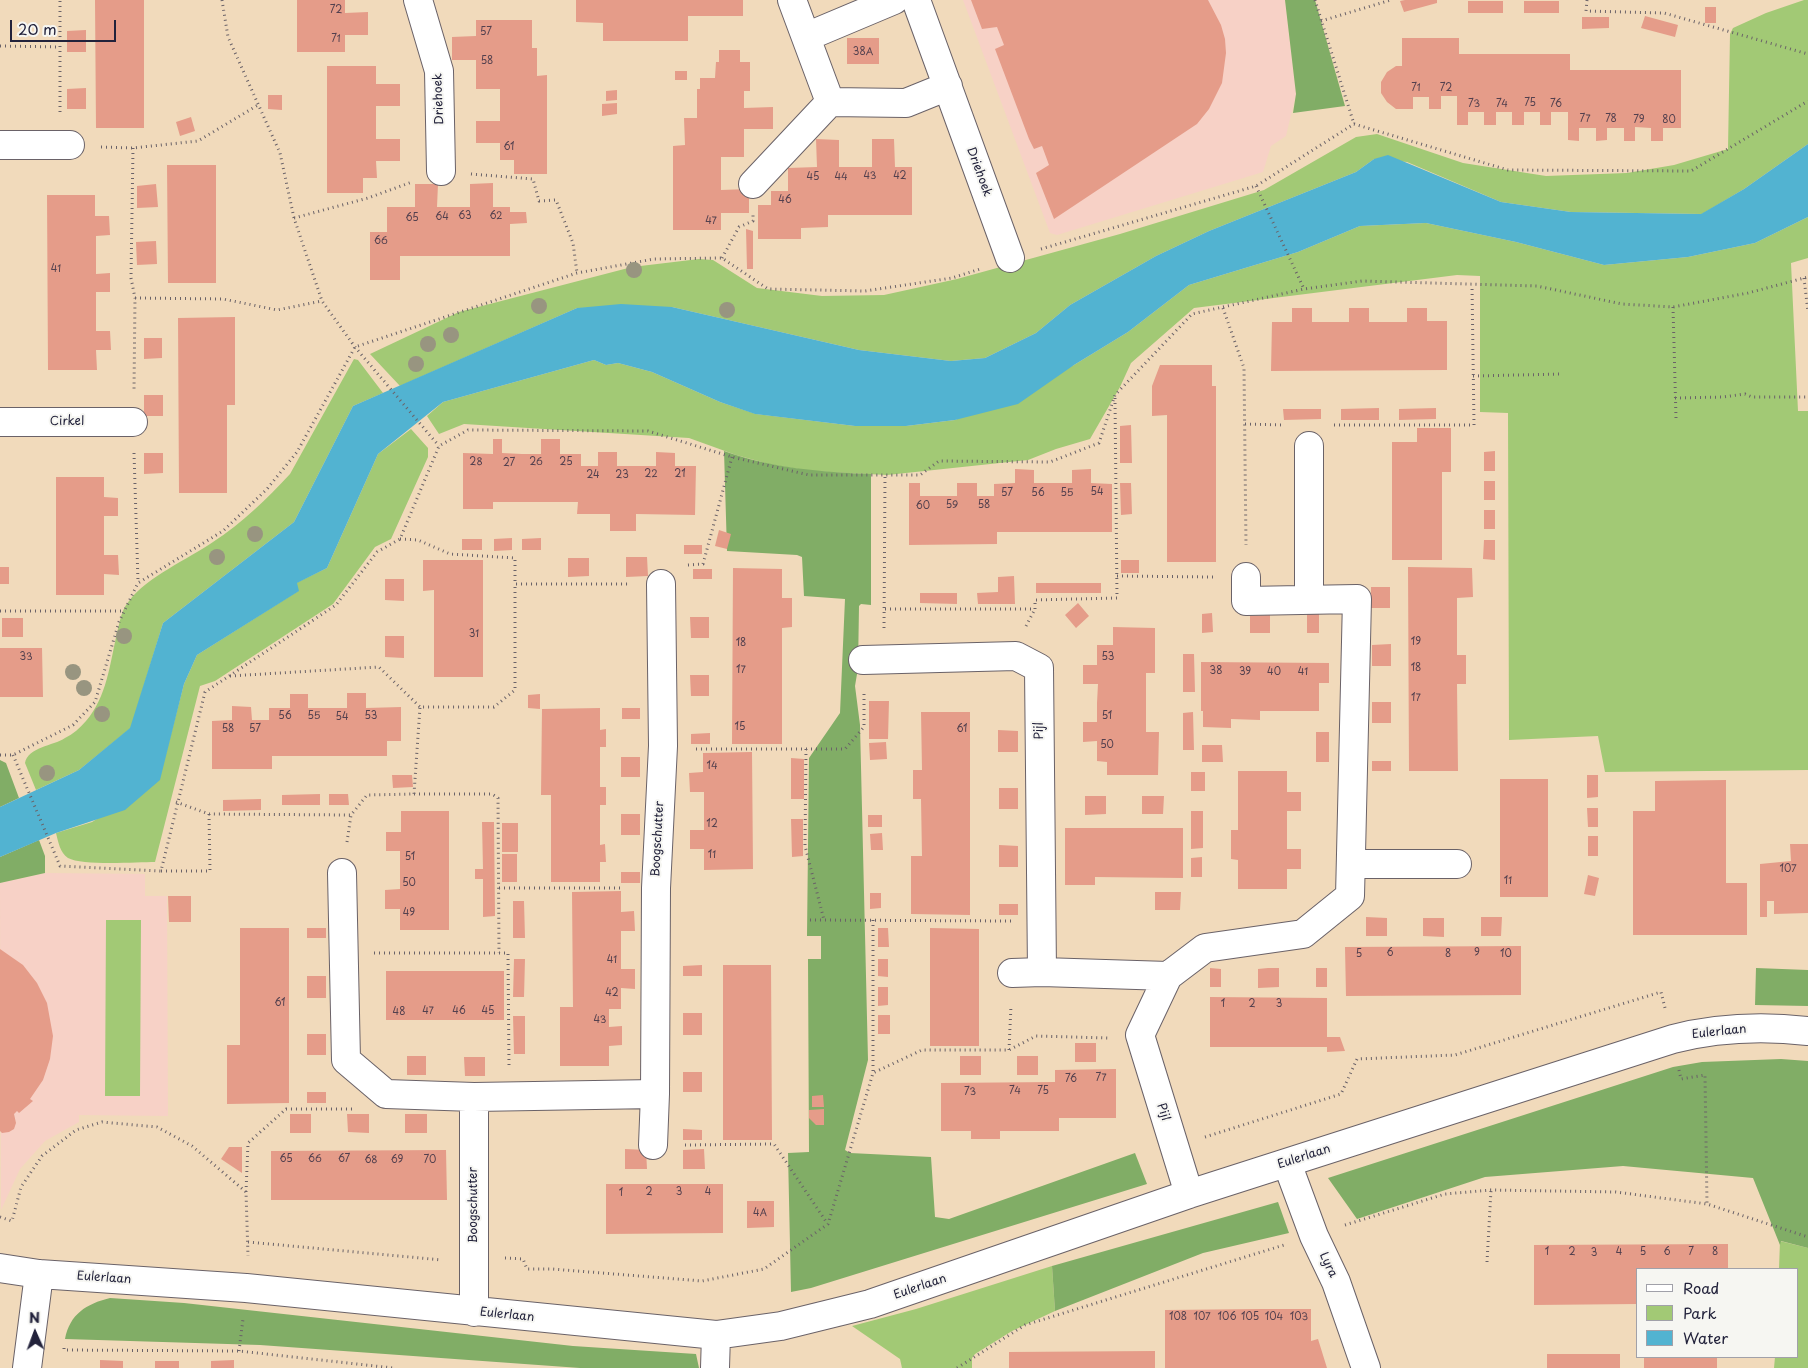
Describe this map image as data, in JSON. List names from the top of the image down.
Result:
{
  "streets": {
    "street": [
      "Driehoek",
      "Cirkel",
      "Pijl",
      "Boogschutter",
      "Eulerlaan",
      "Lyra"
    ]
  },
  "crossings": [
    ["Pijl", "Eulerlaan"],
    ["Boogschutter", "Eulerlaan"],
    ["Eulerlaan", "Lyra"]
  ],
  "house_numbers": [
    "72",
    "57",
    "71",
    "38A",
    "58",
    "71",
    "72",
    "75",
    "73",
    "74",
    "76",
    "77",
    "78",
    "79",
    "80",
    "61",
    "43",
    "42",
    "45",
    "44",
    "46",
    "63",
    "62",
    "64",
    "65",
    "47",
    "66",
    "41",
    "28",
    "26",
    "25",
    "27",
    "22",
    "21",
    "24",
    "23",
    "54",
    "57",
    "56",
    "55",
    "59",
    "58",
    "60",
    "31",
    "19",
    "18",
    "33",
    "53",
    "18",
    "17",
    "38",
    "39",
    "40",
    "41",
    "17",
    "56",
    "55",
    "53",
    "51",
    "54",
    "15",
    "58",
    "57",
    "61",
    "50",
    "14",
    "12",
    "11",
    "51",
    "107",
    "11",
    "50",
    "49",
    "6",
    "9",
    "5",
    "8",
    "10",
    "41",
    "42",
    "61",
    "1",
    "2",
    "3",
    "47",
    "46",
    "45",
    "48",
    "43",
    "77",
    "76",
    "74",
    "75",
    "73",
    "65",
    "66",
    "67",
    "68",
    "69",
    "70",
    "2",
    "3",
    "4",
    "1",
    "4A",
    "1",
    "2",
    "4",
    "5",
    "6",
    "7",
    "8",
    "3",
    "108",
    "107",
    "106",
    "105",
    "104",
    "103"
  ],
  "legend": ["Road", "Park", "Water"],
  "scale_bar": "20 m",
  "north": "top"
}
